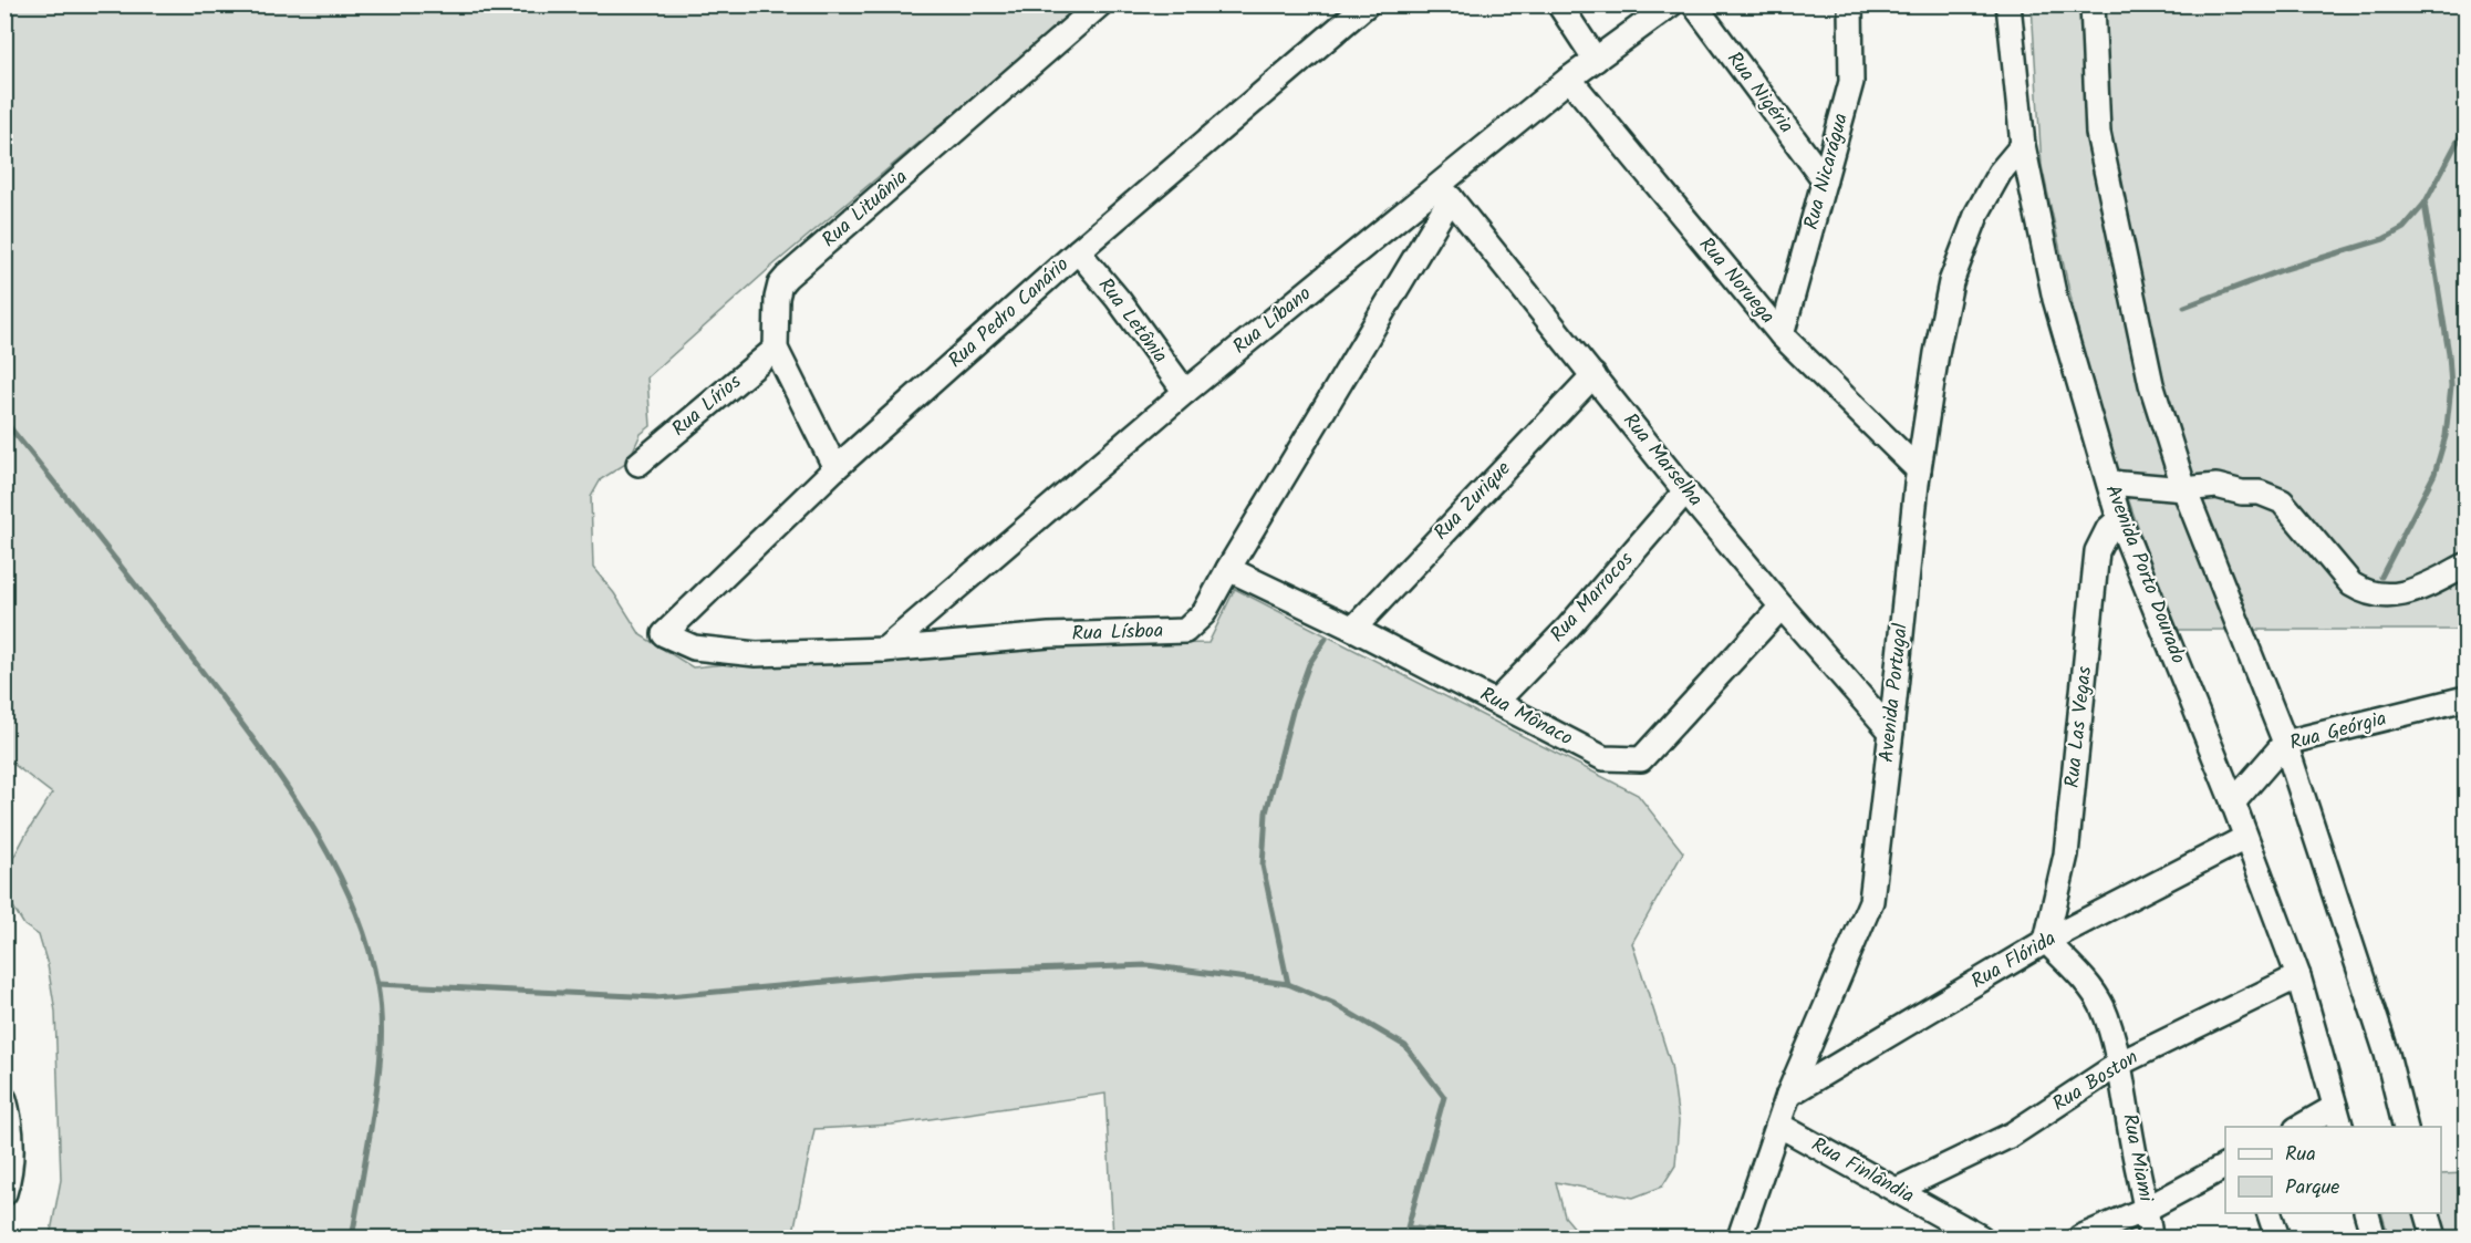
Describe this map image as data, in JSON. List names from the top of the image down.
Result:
{
  "streets": {
    "street": [
      "Rua Nigéria",
      "Rua Nicarágua",
      "Rua Lituânia",
      "Rua Noruega",
      "Rua Pedro Canário",
      "Rua Letônia",
      "Rua Líbano",
      "Rua Lírios",
      "Rua Marselha",
      "Rua Zurique",
      "Avenida Porto Dourado",
      "Rua Marrocos",
      "Rua Lísboa",
      "Avenida Portugal",
      "Rua Mônaco",
      "Rua Las Vegas",
      "Rua Geórgia",
      "Rua Flórida",
      "Rua Boston",
      "Rua Miami",
      "Rua Finlândia"
    ]
  },
  "crossings": [
    ["Rua Nigéria", "Rua Nicarágua"],
    ["Rua Nicarágua", "Rua Noruega"],
    ["Rua Lituânia", "Rua Pedro Canário"],
    ["Rua Lituânia", "Rua Lírios"],
    ["Rua Noruega", "Rua Líbano"],
    ["Rua Noruega", "Avenida Portugal"],
    ["Rua Pedro Canário", "Rua Letônia"],
    ["Rua Pedro Canário", "Rua Lísboa"],
    ["Rua Letônia", "Rua Líbano"],
    ["Rua Líbano", "Rua Marselha"],
    ["Rua Líbano", "Rua Lísboa"],
    ["Rua Marselha", "Rua Zurique"],
    ["Rua Marselha", "Rua Marrocos"],
    ["Rua Marselha", "Rua Lísboa"],
    ["Rua Marselha", "Avenida Portugal"],
    ["Rua Marselha", "Rua Mônaco"],
    ["Rua Zurique", "Rua Mônaco"],
    ["Avenida Porto Dourado", "Avenida Portugal"],
    ["Avenida Porto Dourado", "Rua Las Vegas"],
    ["Avenida Porto Dourado", "Rua Geórgia"],
    ["Avenida Porto Dourado", "Rua Flórida"],
    ["Avenida Porto Dourado", "Rua Boston"],
    ["Rua Marrocos", "Rua Mônaco"],
    ["Rua Lísboa", "Rua Mônaco"],
    ["Avenida Portugal", "Rua Flórida"],
    ["Avenida Portugal", "Rua Finlândia"],
    ["Rua Las Vegas", "Rua Flórida"],
    ["Rua Las Vegas", "Rua Miami"],
    ["Rua Flórida", "Rua Miami"],
    ["Rua Boston", "Rua Miami"],
    ["Rua Boston", "Rua Finlândia"]
  ],
  "legend": ["Rua", "Parque"]
}
